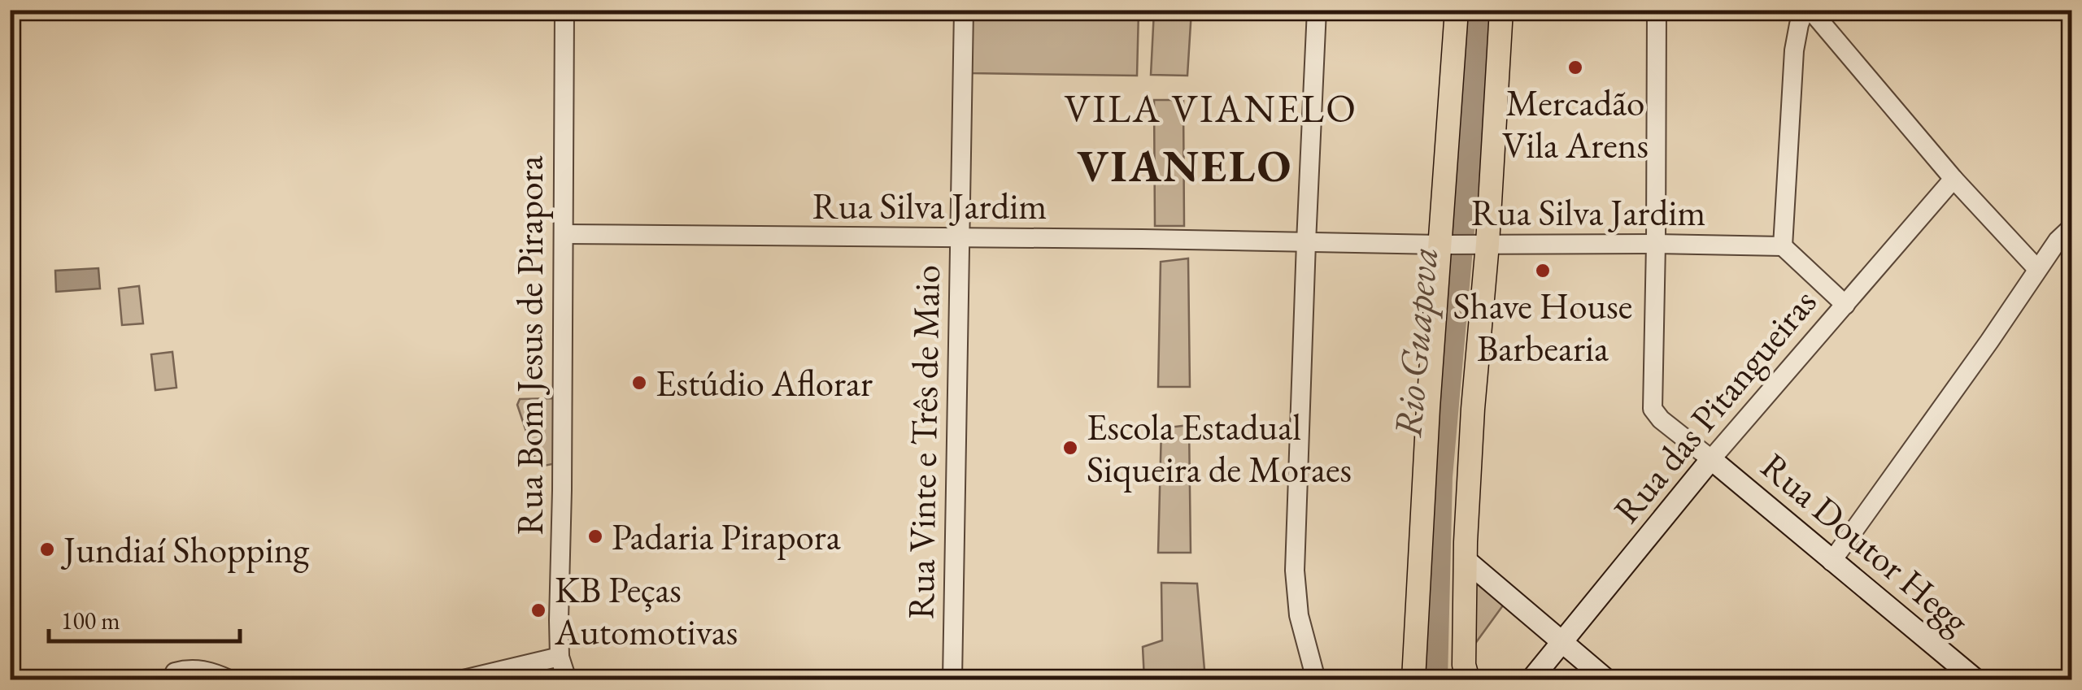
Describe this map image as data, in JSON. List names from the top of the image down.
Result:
{
  "streets": {
    "main road": ["Rua das Pitangueiras", "Rua Doutor Hegg"],
    "street": ["Rua Silva Jardim", "Rua Bom Jesus de Pirapora", "Rua Vinte e Três de Maio"]
  },
  "crossings": [
    ["Rua Silva Jardim", "Rua Bom Jesus de Pirapora"],
    ["Rua Silva Jardim", "Rua Vinte e Três de Maio"],
    ["Rua das Pitangueiras", "Rua Doutor Hegg"]
  ],
  "districts": ["VILA VIANELO", "VIANELO"],
  "water": ["Rio Guapeva"],
  "places": [
    "Mercadão Vila Arens",
    "Shave House Barbearia",
    "Estúdio Aflorar",
    "Escola Estadual Siqueira de Moraes",
    "Padaria Pirapora",
    "Jundiaí Shopping",
    "KB Peças Automotivas"
  ],
  "scale_bar": "100 m"
}
